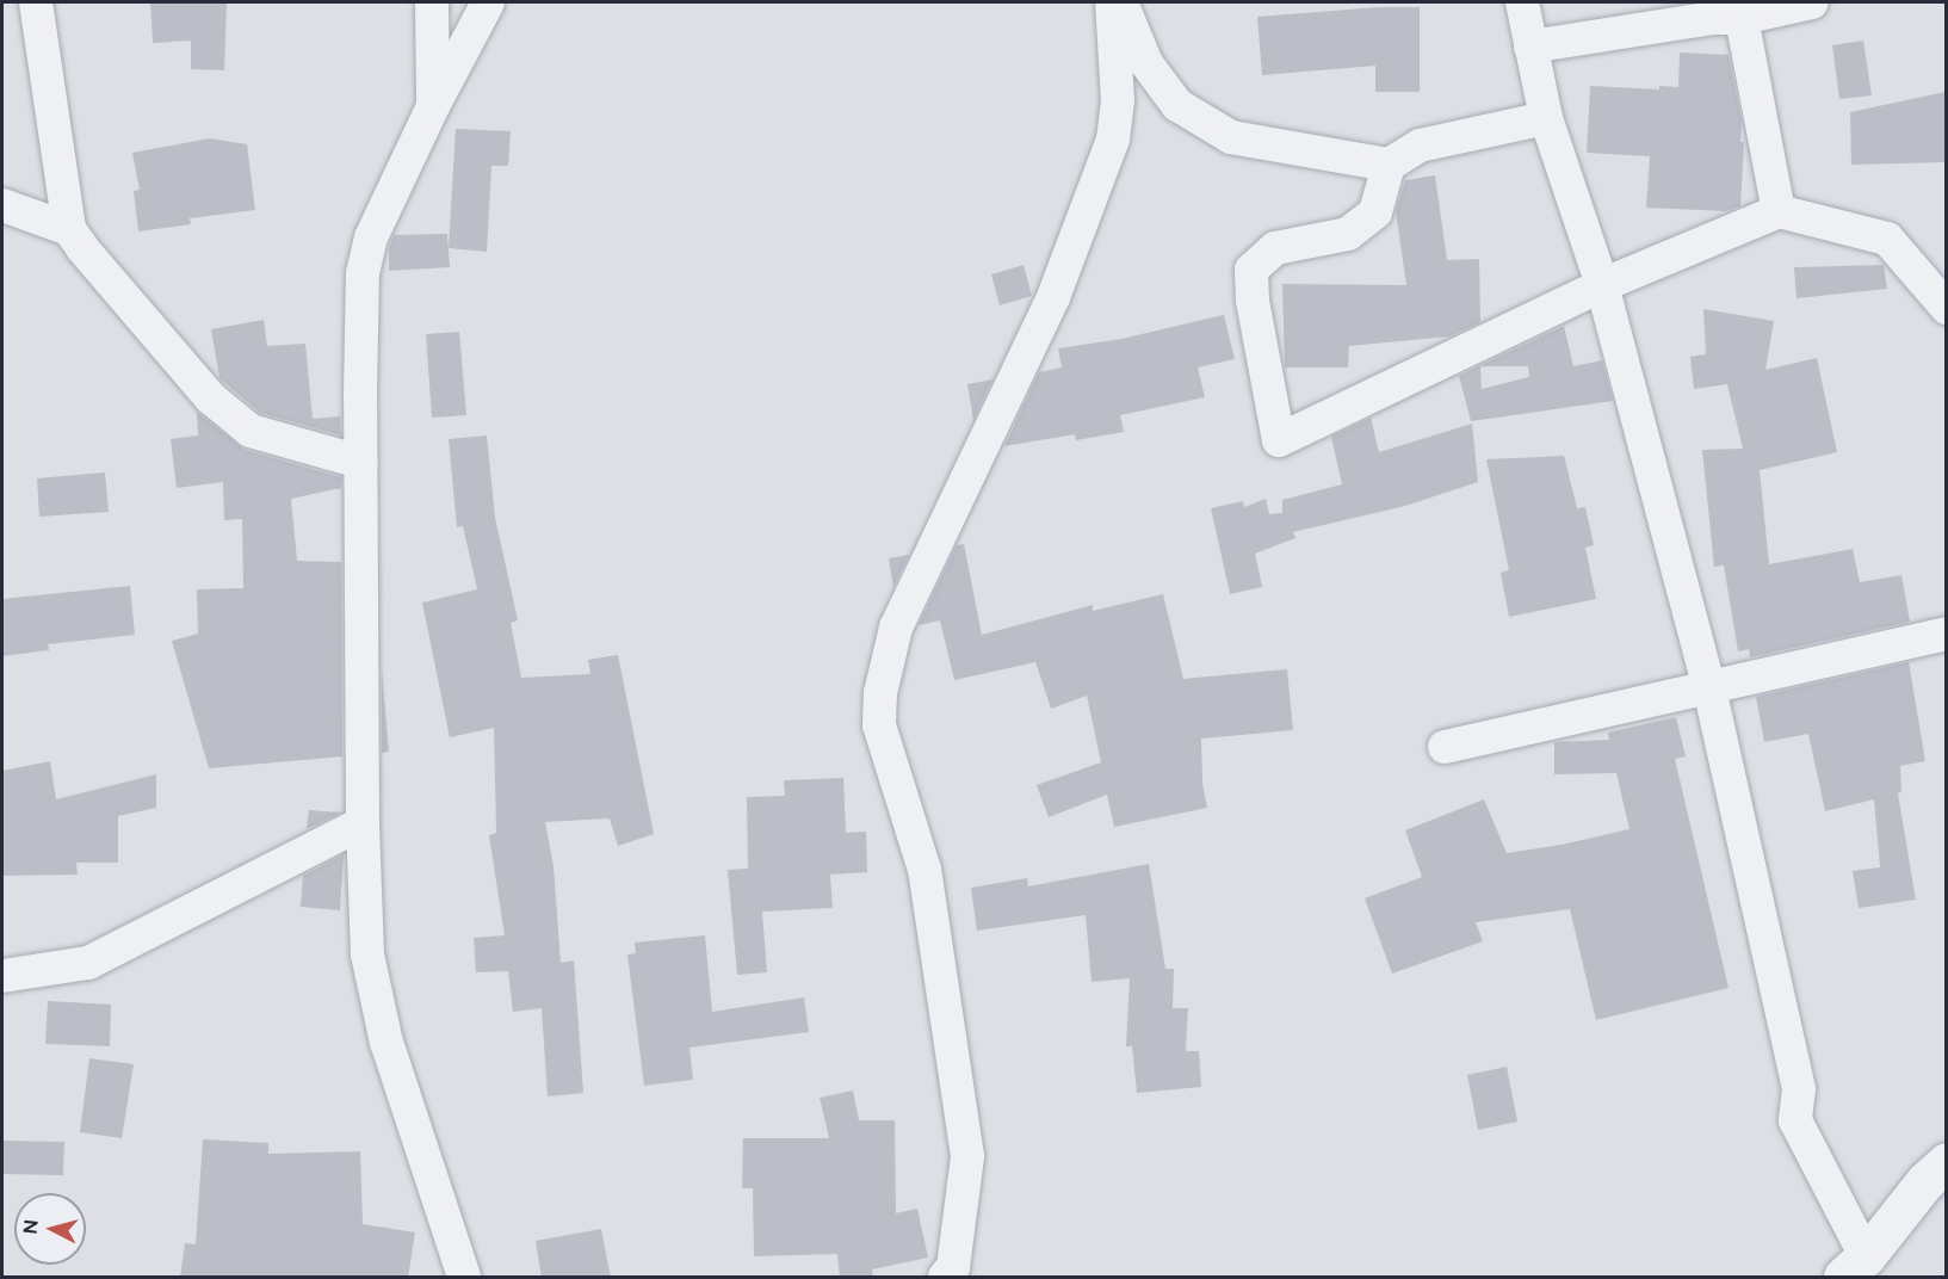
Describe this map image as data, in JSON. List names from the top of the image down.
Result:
{
  "north": "left"
}
